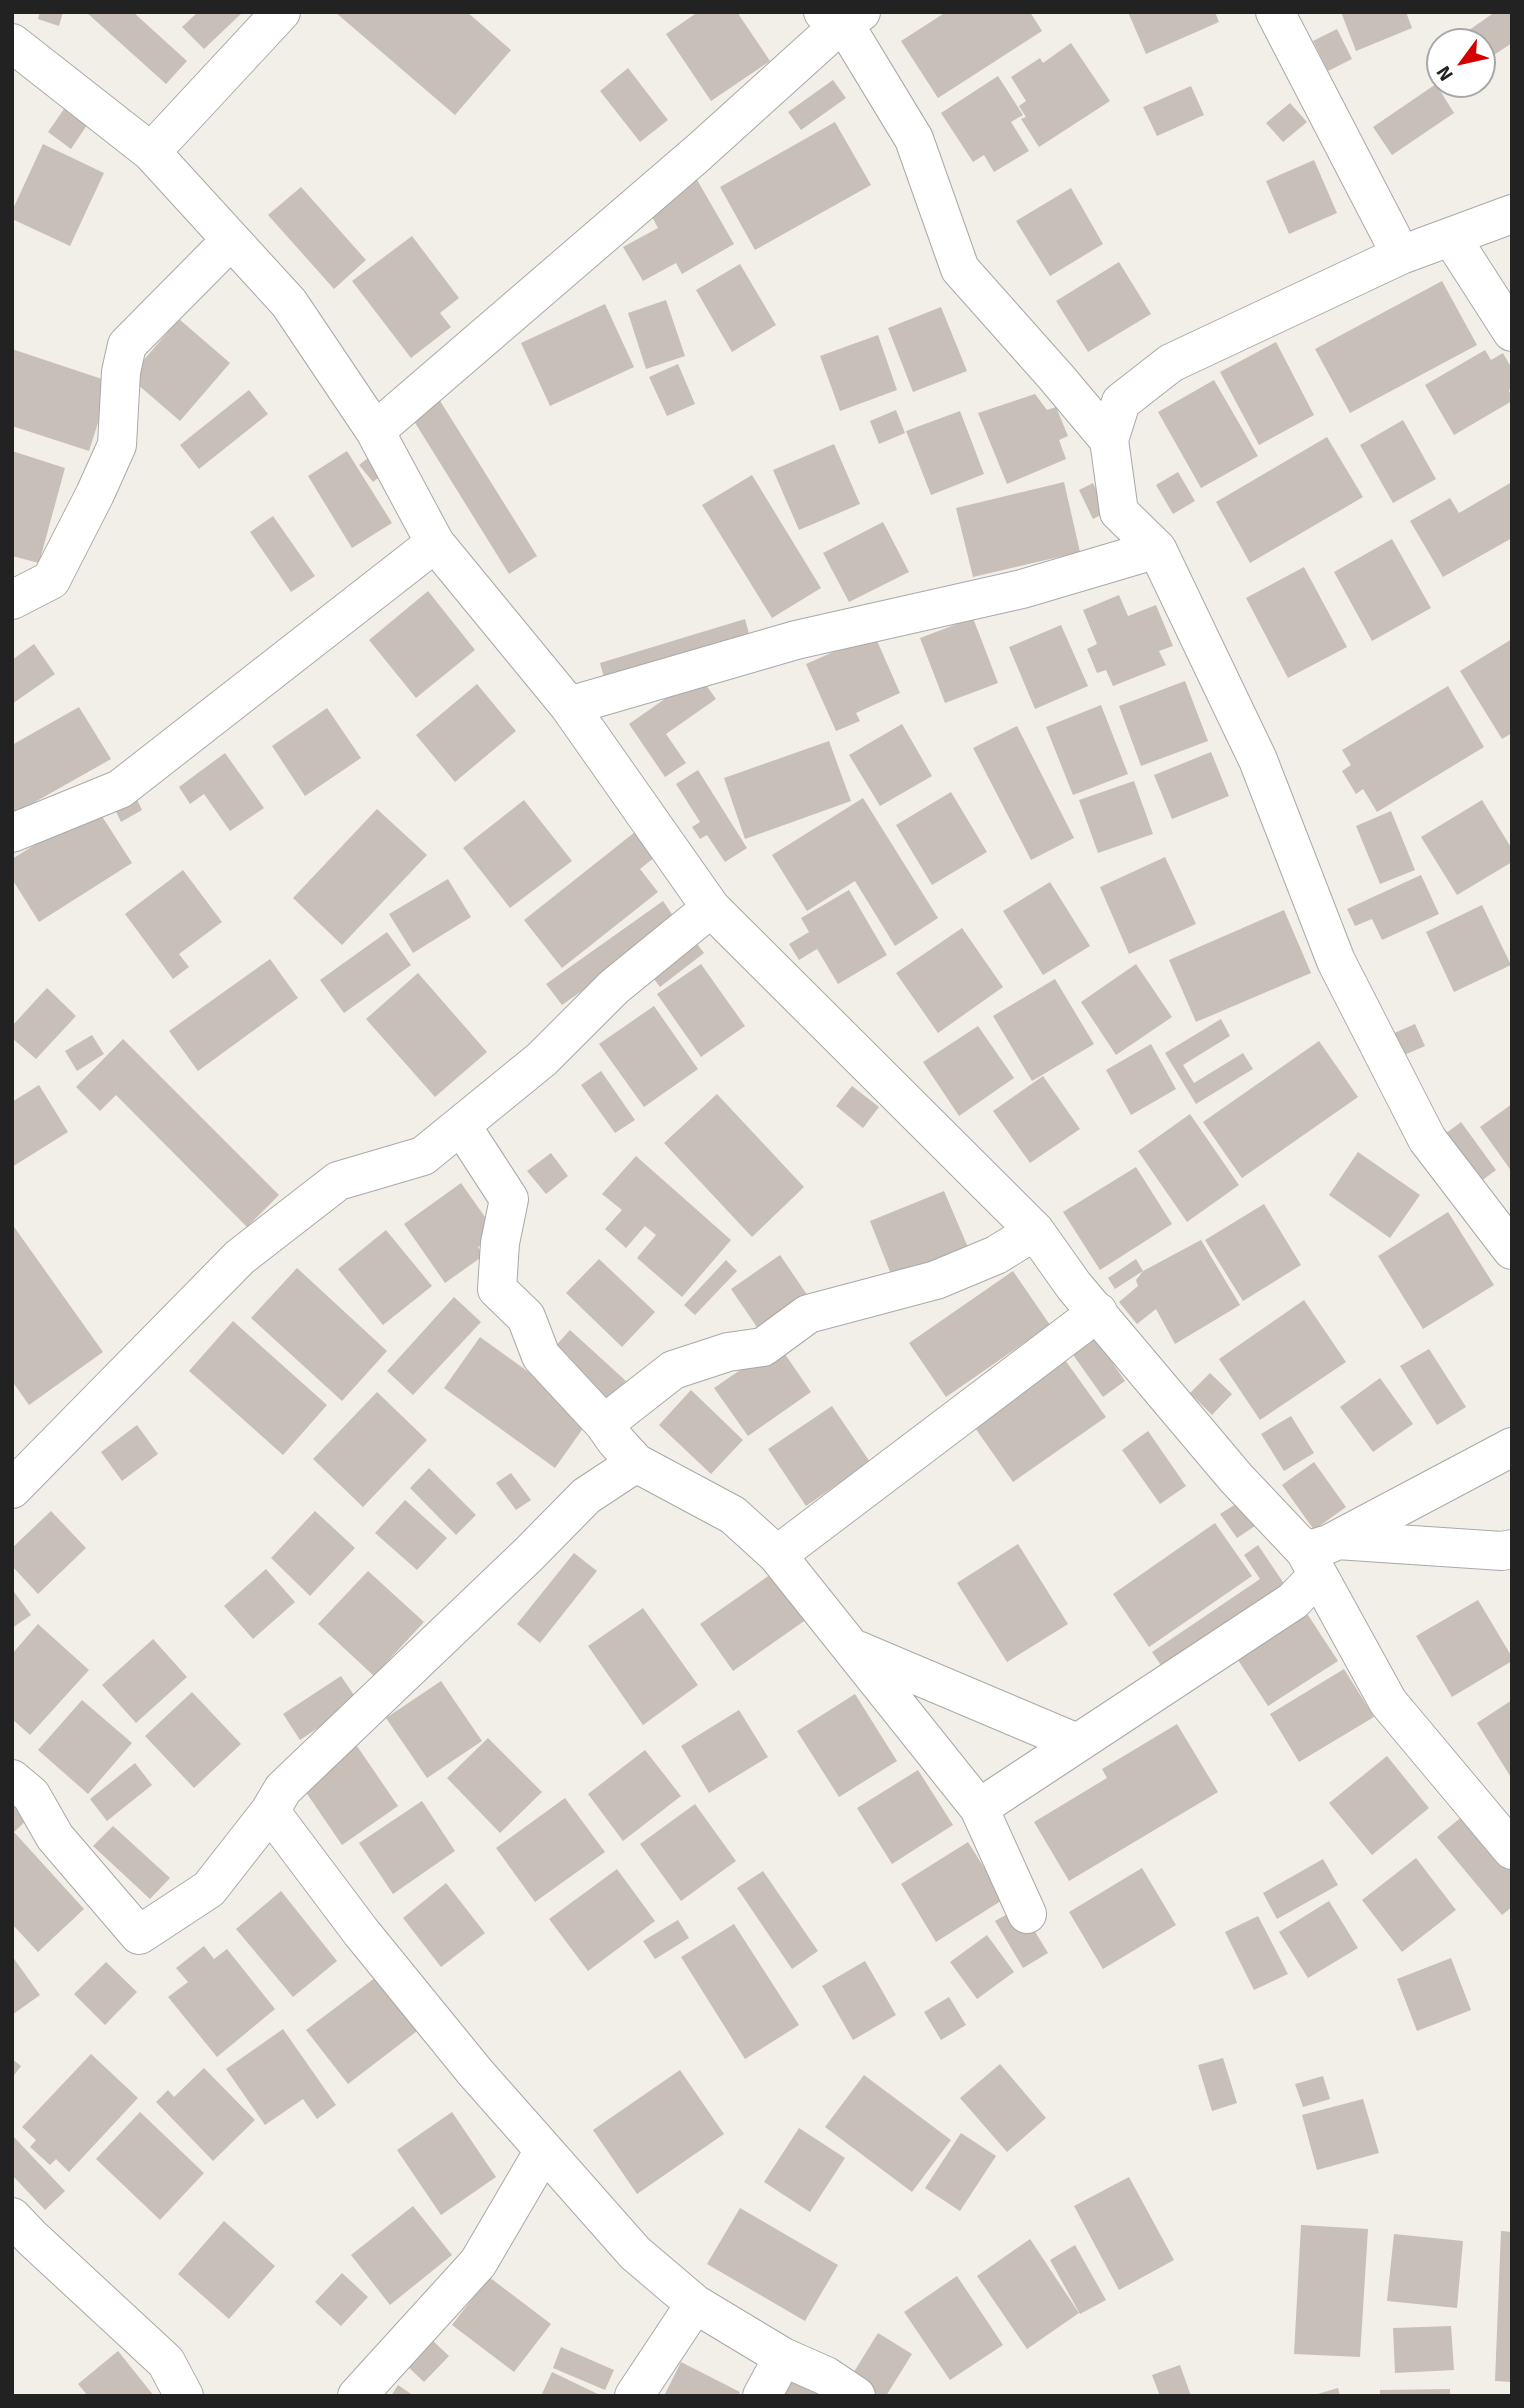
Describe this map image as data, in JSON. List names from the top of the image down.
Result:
{
  "north": "bottom left"
}
